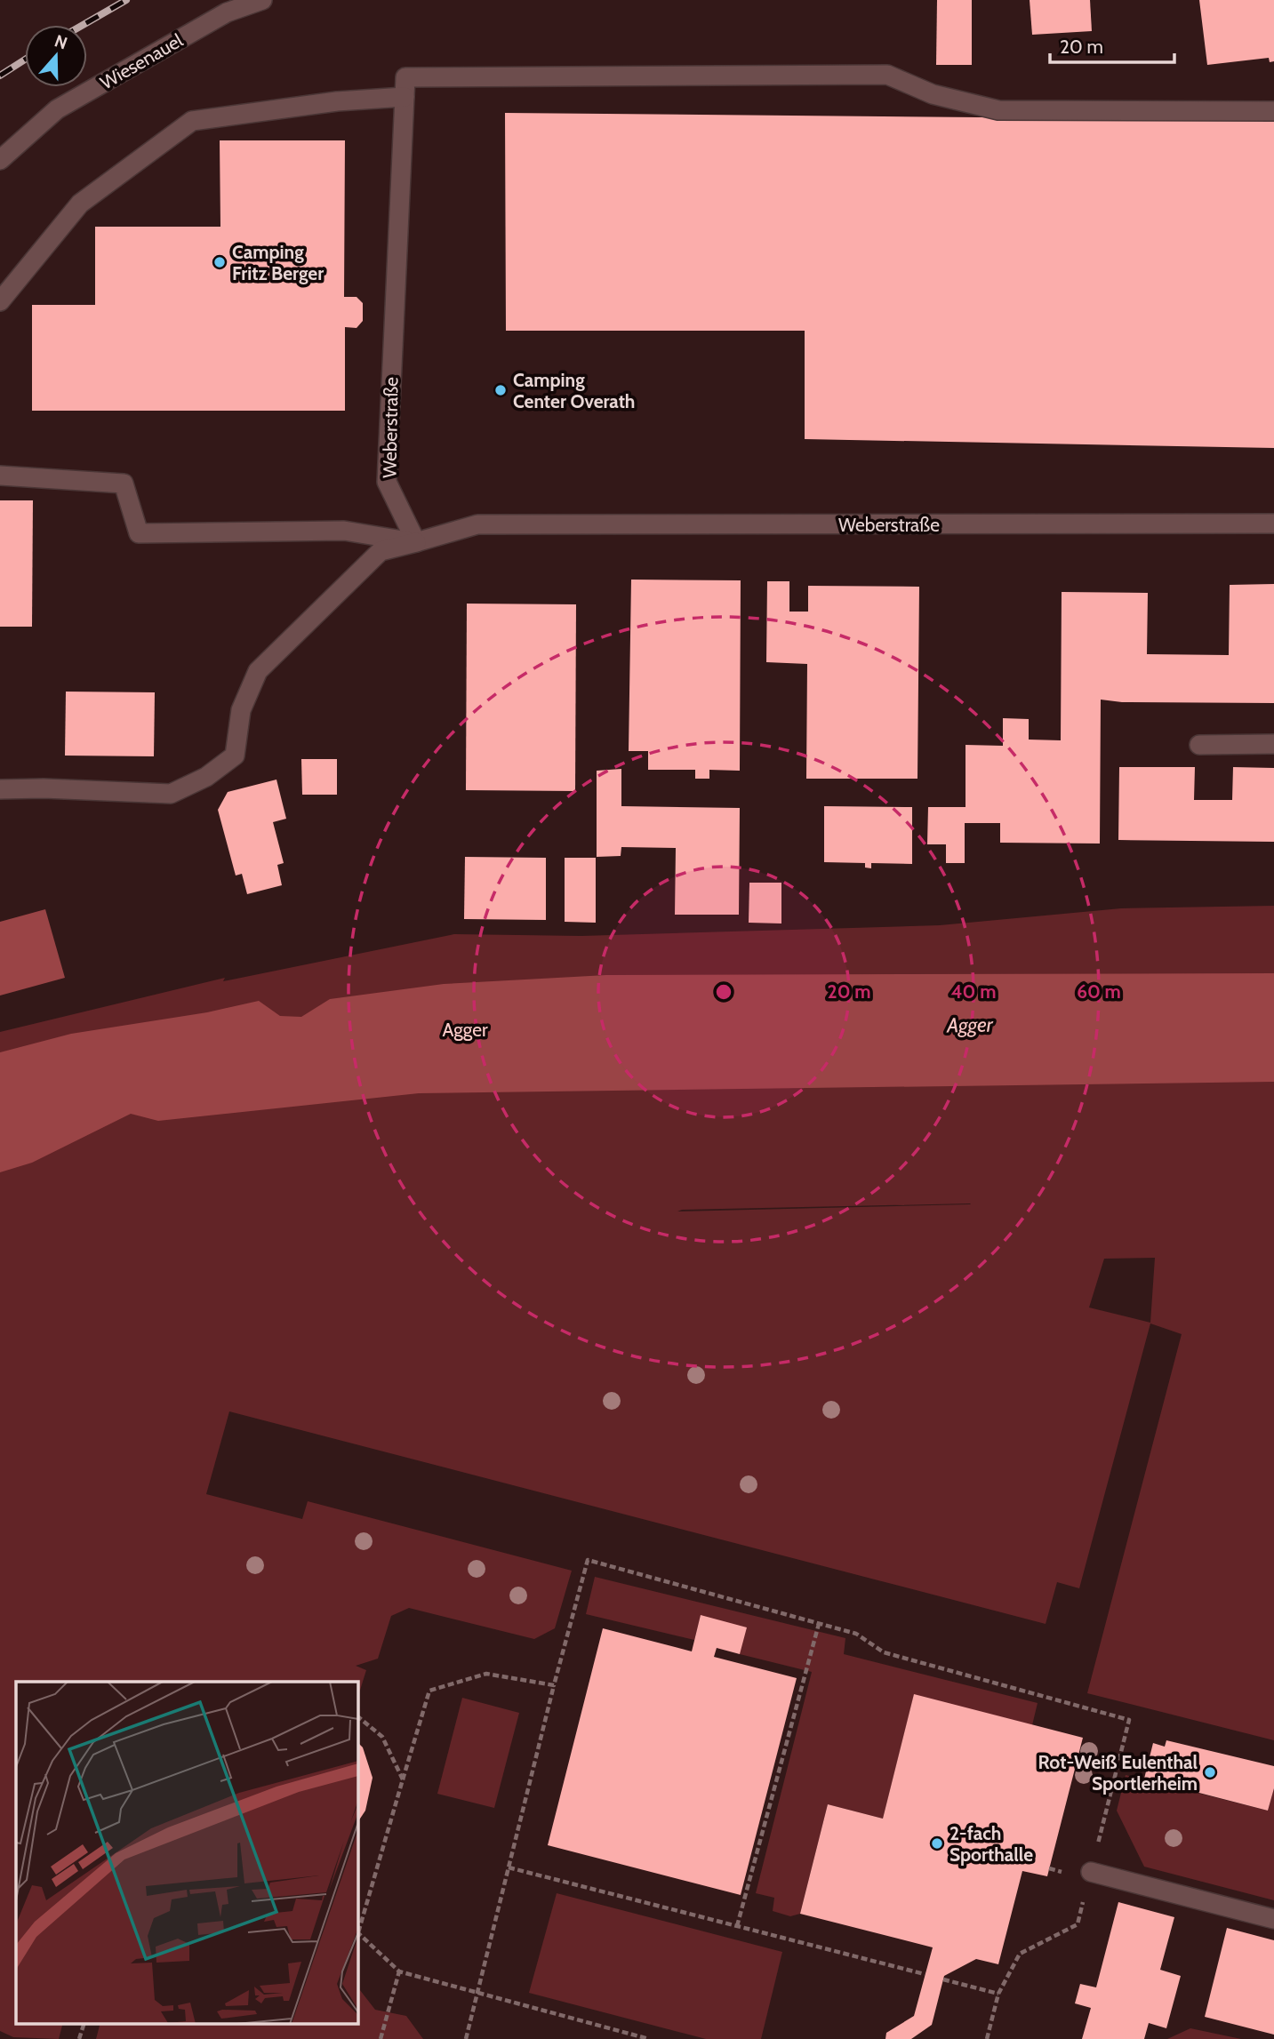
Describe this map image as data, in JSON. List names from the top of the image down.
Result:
{
  "streets": {
    "street": ["Wiesenauel", "Weberstraße"]
  },
  "water": ["Agger"],
  "parks": ["Agger"],
  "places": [
    "Camping Fritz Berger",
    "Camping Center Overath",
    "Rot-Weiß Eulenthal Sportlerheim",
    "2-fach Sporthalle"
  ],
  "scale_bar": "20 m",
  "north": "top",
  "rings": ["20 m", "40 m", "60 m"]
}
